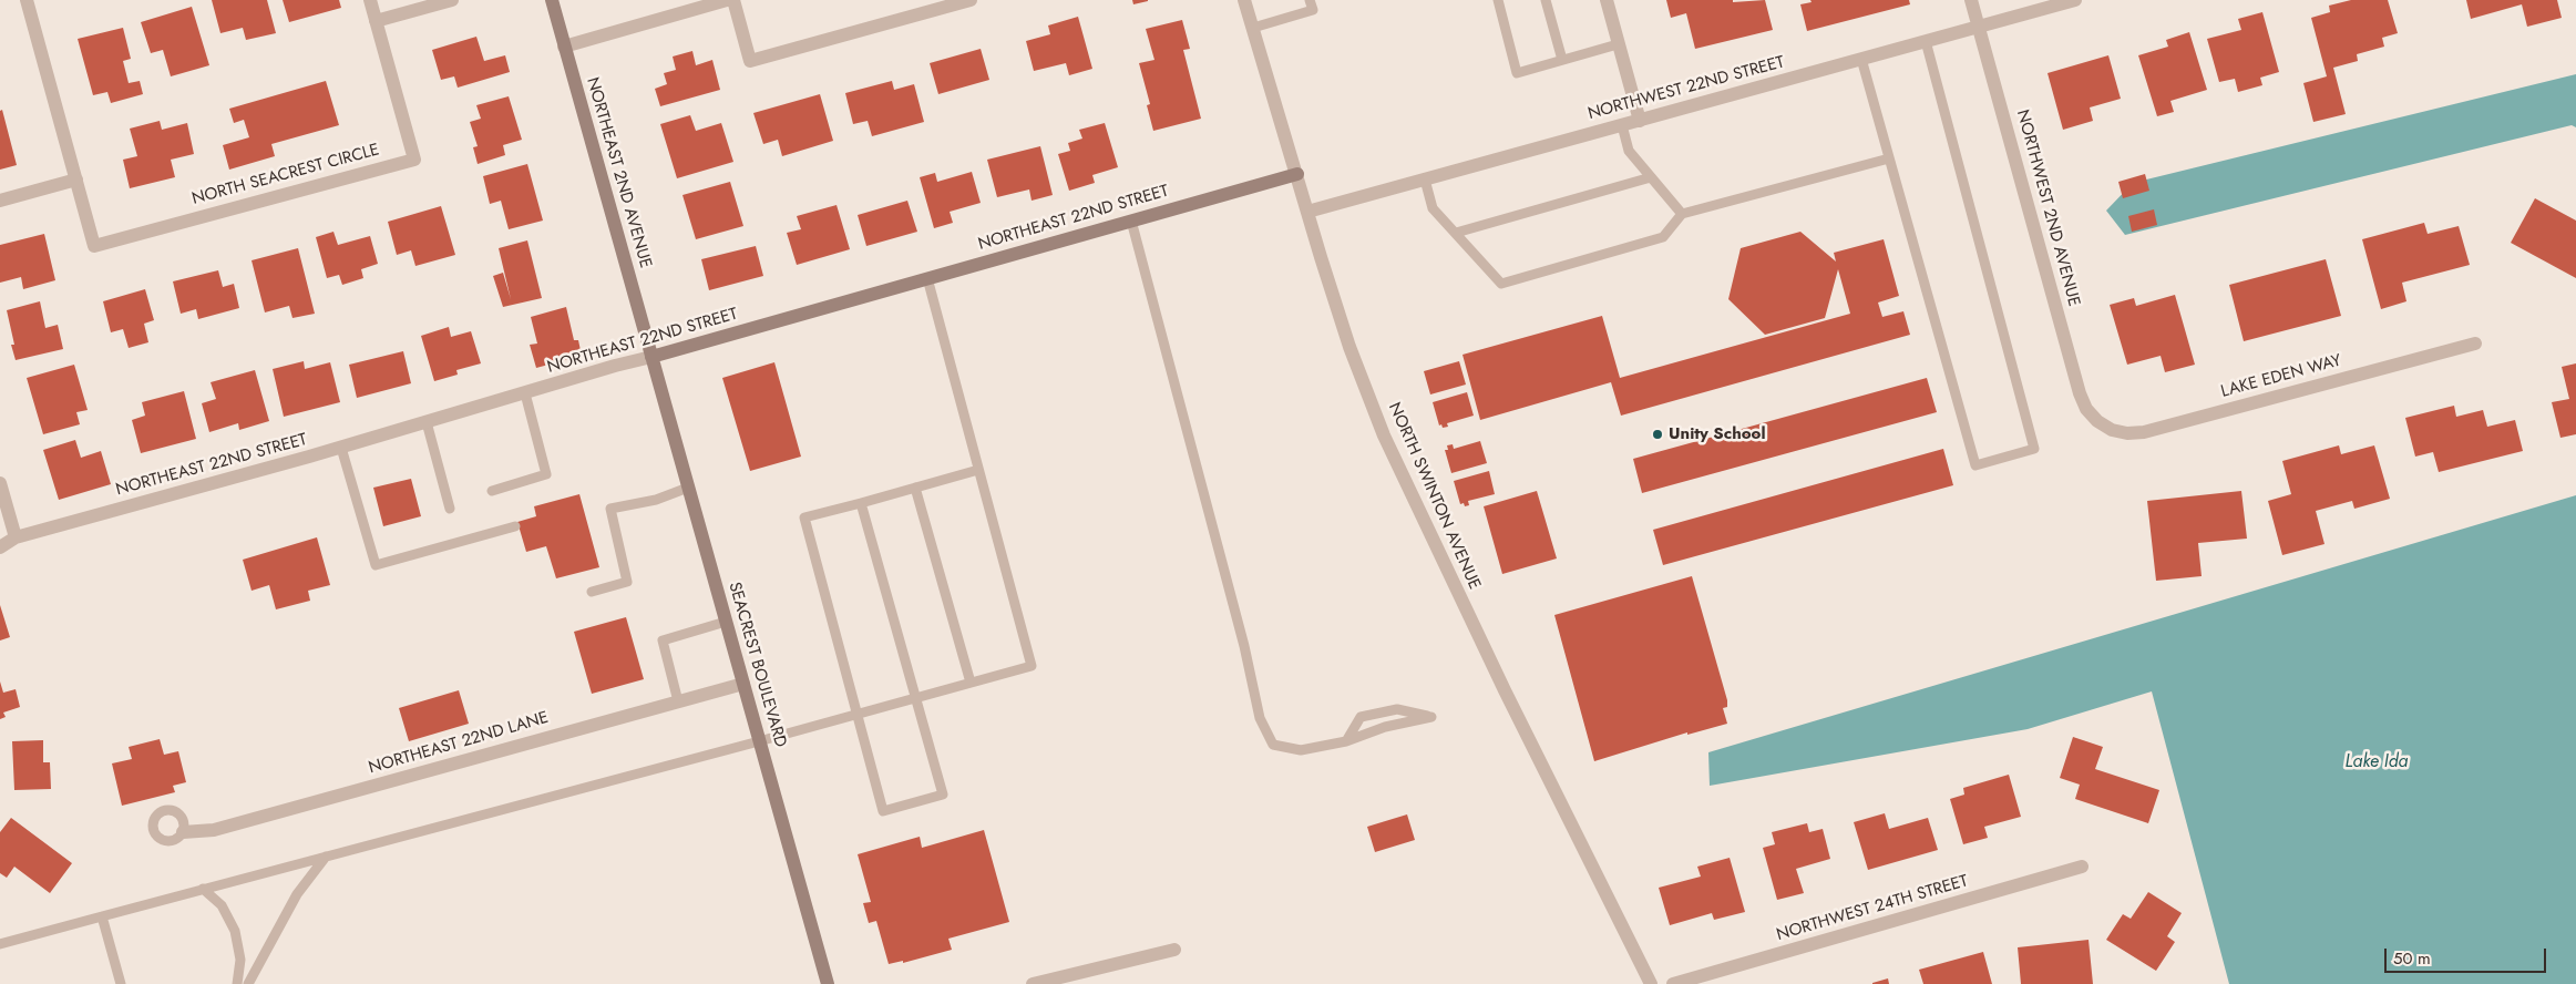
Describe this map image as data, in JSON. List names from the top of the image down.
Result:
{
  "streets": {
    "street": [
      "NORTHWEST 22ND STREET",
      "NORTHEAST 2ND AVENUE",
      "NORTH SEACREST CIRCLE",
      "NORTHWEST 2ND AVENUE",
      "NORTHEAST 22ND STREET",
      "LAKE EDEN WAY",
      "NORTH SWINTON AVENUE",
      "SEACREST BOULEVARD",
      "NORTHEAST 22ND LANE",
      "NORTHWEST 24TH STREET"
    ]
  },
  "crossings": [
    ["NORTHWEST 22ND STREET", "NORTHWEST 2ND AVENUE"],
    ["NORTHWEST 22ND STREET", "NORTH SWINTON AVENUE"],
    ["NORTHEAST 2ND AVENUE", "NORTHEAST 22ND STREET"],
    ["NORTHEAST 2ND AVENUE", "SEACREST BOULEVARD"],
    ["NORTHWEST 2ND AVENUE", "LAKE EDEN WAY"],
    ["NORTHEAST 22ND STREET", "NORTH SWINTON AVENUE"],
    ["NORTHEAST 22ND STREET", "SEACREST BOULEVARD"],
    ["SEACREST BOULEVARD", "NORTHEAST 22ND LANE"]
  ],
  "water": ["Lake Ida"],
  "places": ["Unity School"],
  "scale_bar": "50 m"
}
